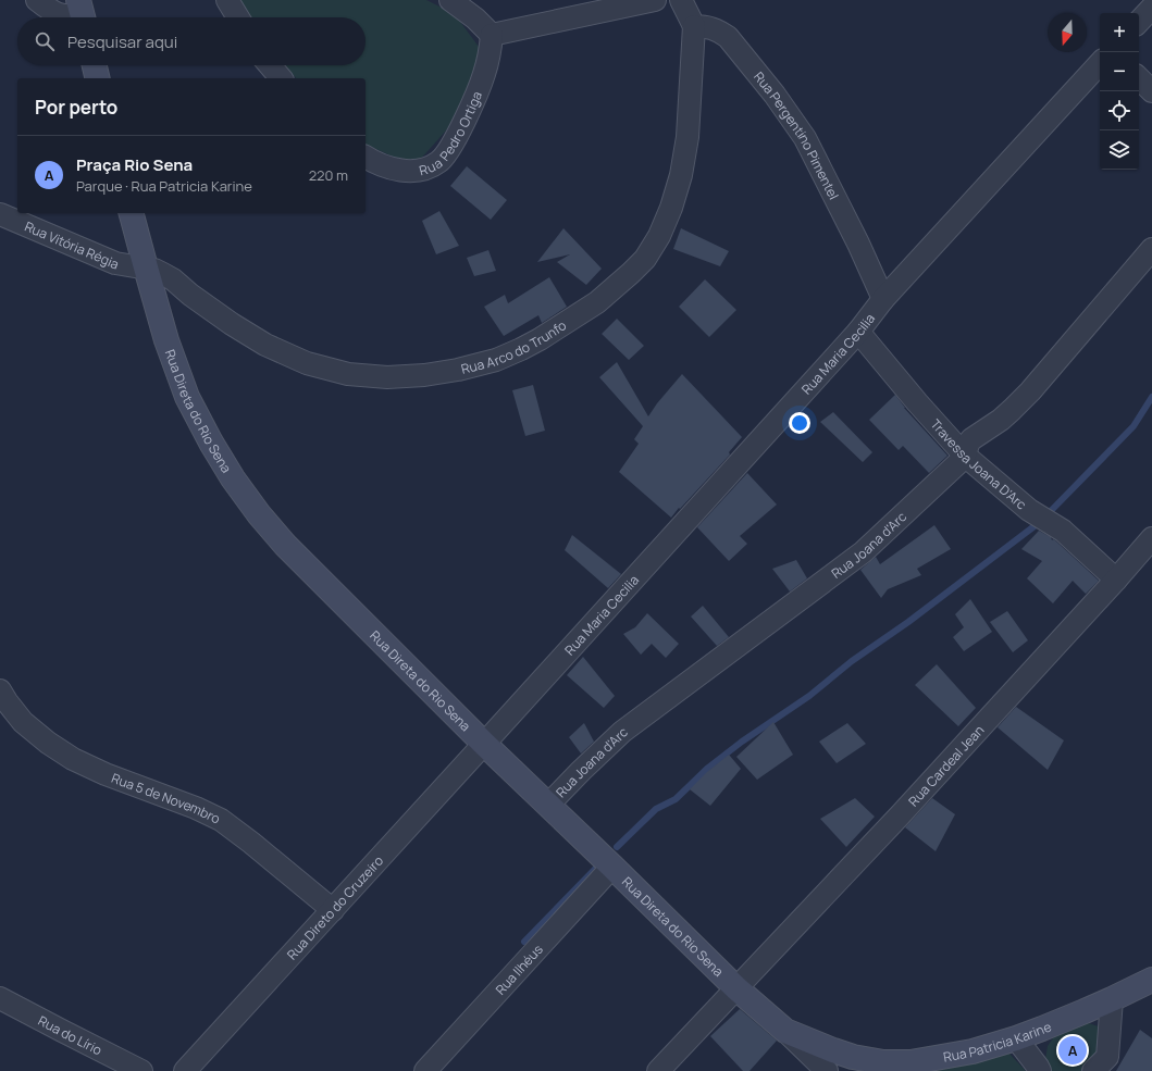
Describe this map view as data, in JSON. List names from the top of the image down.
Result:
{
  "streets": {
    "main road": ["Rua Direta do Rio Sena", "Rua Patricia Karine"],
    "street": [
      "Rua Pedro Ortiga",
      "Rua Pergentino Pimentel",
      "Rua Vitória Régia",
      "Rua Arco do Trunfo",
      "Rua Maria Cecilia",
      "Travessa Joana D'Arc",
      "Rua Joana d'Arc",
      "Rua Cardeal Jean",
      "Rua 5 de Novembro",
      "Rua Direto do Cruzeiro",
      "Rua Ilhéus",
      "Rua do Lírio"
    ]
  },
  "crossings": [
    ["Rua Pergentino Pimentel", "Rua Arco do Trunfo"],
    ["Rua Pergentino Pimentel", "Rua Maria Cecilia"],
    ["Rua Vitória Régia", "Rua Arco do Trunfo"],
    ["Rua Vitória Régia", "Rua Direta do Rio Sena"],
    ["Rua Arco do Trunfo", "Rua Direta do Rio Sena"],
    ["Rua Maria Cecilia", "Rua Direta do Rio Sena"],
    ["Rua Maria Cecilia", "Travessa Joana D'Arc"],
    ["Rua Maria Cecilia", "Rua Direto do Cruzeiro"],
    ["Rua Direta do Rio Sena", "Rua Joana d'Arc"],
    ["Rua Direta do Rio Sena", "Rua Cardeal Jean"],
    ["Rua Direta do Rio Sena", "Rua Direto do Cruzeiro"],
    ["Rua Direta do Rio Sena", "Rua Ilhéus"],
    ["Rua Direta do Rio Sena", "Rua Patricia Karine"],
    ["Travessa Joana D'Arc", "Rua Joana d'Arc"],
    ["Travessa Joana D'Arc", "Rua Cardeal Jean"],
    ["Rua 5 de Novembro", "Rua Direto do Cruzeiro"]
  ],
  "north": "bottom",
  "page": {
    "map_buttons": ["+", "−"],
    "search": "Pesquisar aqui",
    "heading": "Por perto",
    "list": [
      {
        "mark": "A",
        "name": "Praça Rio Sena",
        "note": "Parque · Rua Patricia Karine",
        "value": "220 m"
      }
    ],
    "pins": "A"
  }
}
